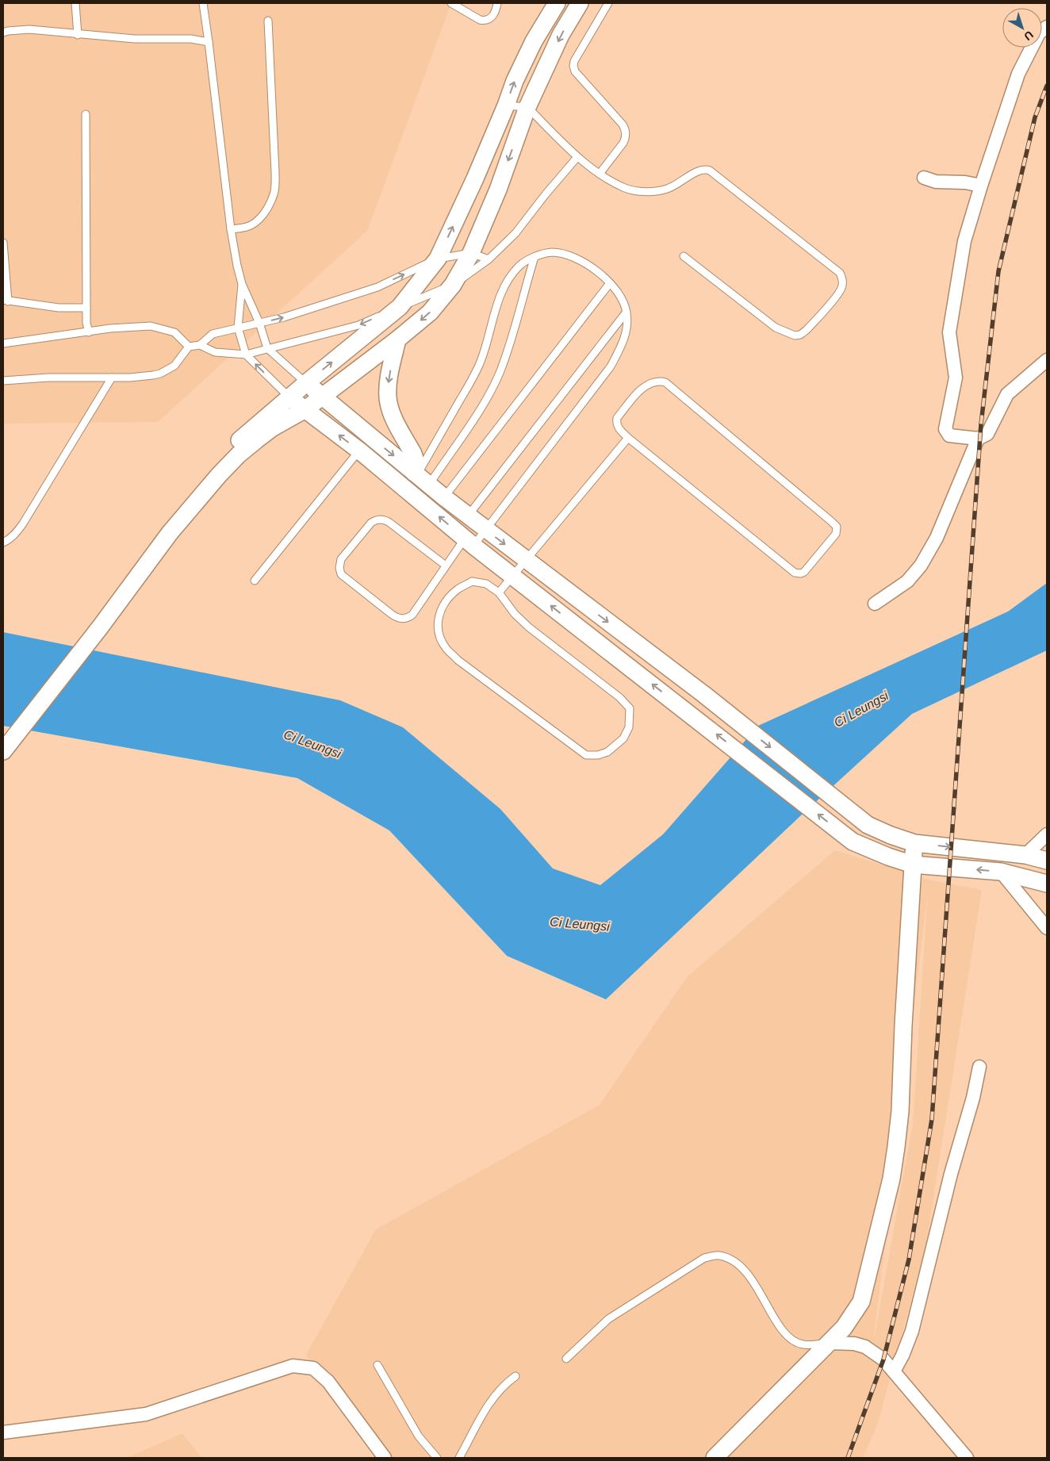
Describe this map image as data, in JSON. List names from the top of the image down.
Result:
{
  "water": ["Ci Leungsi"],
  "north": "bottom right"
}
